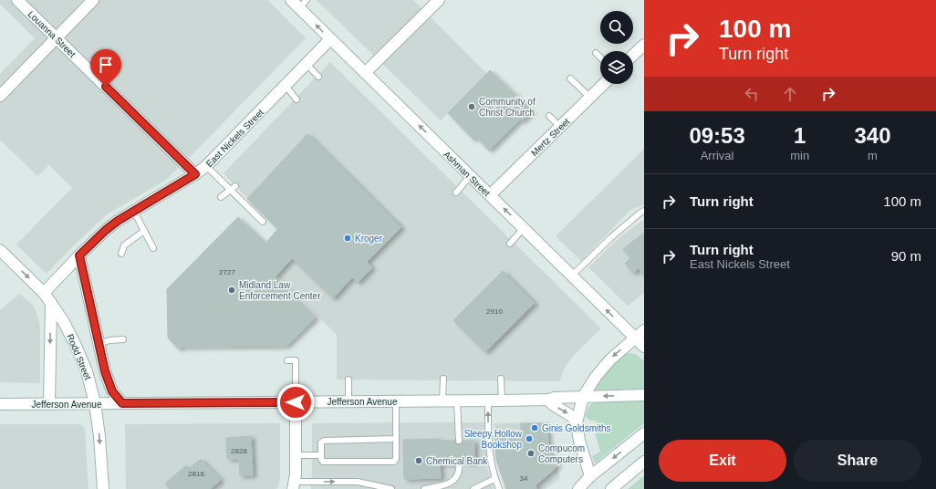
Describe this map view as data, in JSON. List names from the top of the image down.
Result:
{
  "streets": {
    "street": [
      "Louanna Street",
      "Mertz Street",
      "East Nickels Street",
      "Ashman Street",
      "Rodd Street",
      "Jefferson Avenue"
    ]
  },
  "crossings": [
    ["Louanna Street", "East Nickels Street"],
    ["Mertz Street", "Ashman Street"],
    ["East Nickels Street", "Ashman Street"],
    ["East Nickels Street", "Rodd Street"],
    ["Rodd Street", "Jefferson Avenue"]
  ],
  "one_way": ["Ashman Street", "Rodd Street"],
  "places": [
    "Community of Christ Church",
    "Kroger",
    "Midland Law Enforcement Center",
    "Ginis Goldsmiths",
    "Sleepy Hollow Bookshop",
    "Compucom Computers",
    "Chemical Bank"
  ],
  "house_numbers": [
    "2727",
    "2910",
    "2828",
    "2816",
    "34"
  ],
  "page": {
    "turn": ["100 m", "Turn right"],
    "eta": [
      "09:53",
      "Arrival",
      "1",
      "min",
      "340",
      "m"
    ],
    "list": [
      {
        "name": "Turn right",
        "value": "100 m"
      },
      {
        "name": "Turn right",
        "note": "East Nickels Street",
        "value": "90 m"
      }
    ],
    "buttons": ["Exit", "Share"]
  }
}
